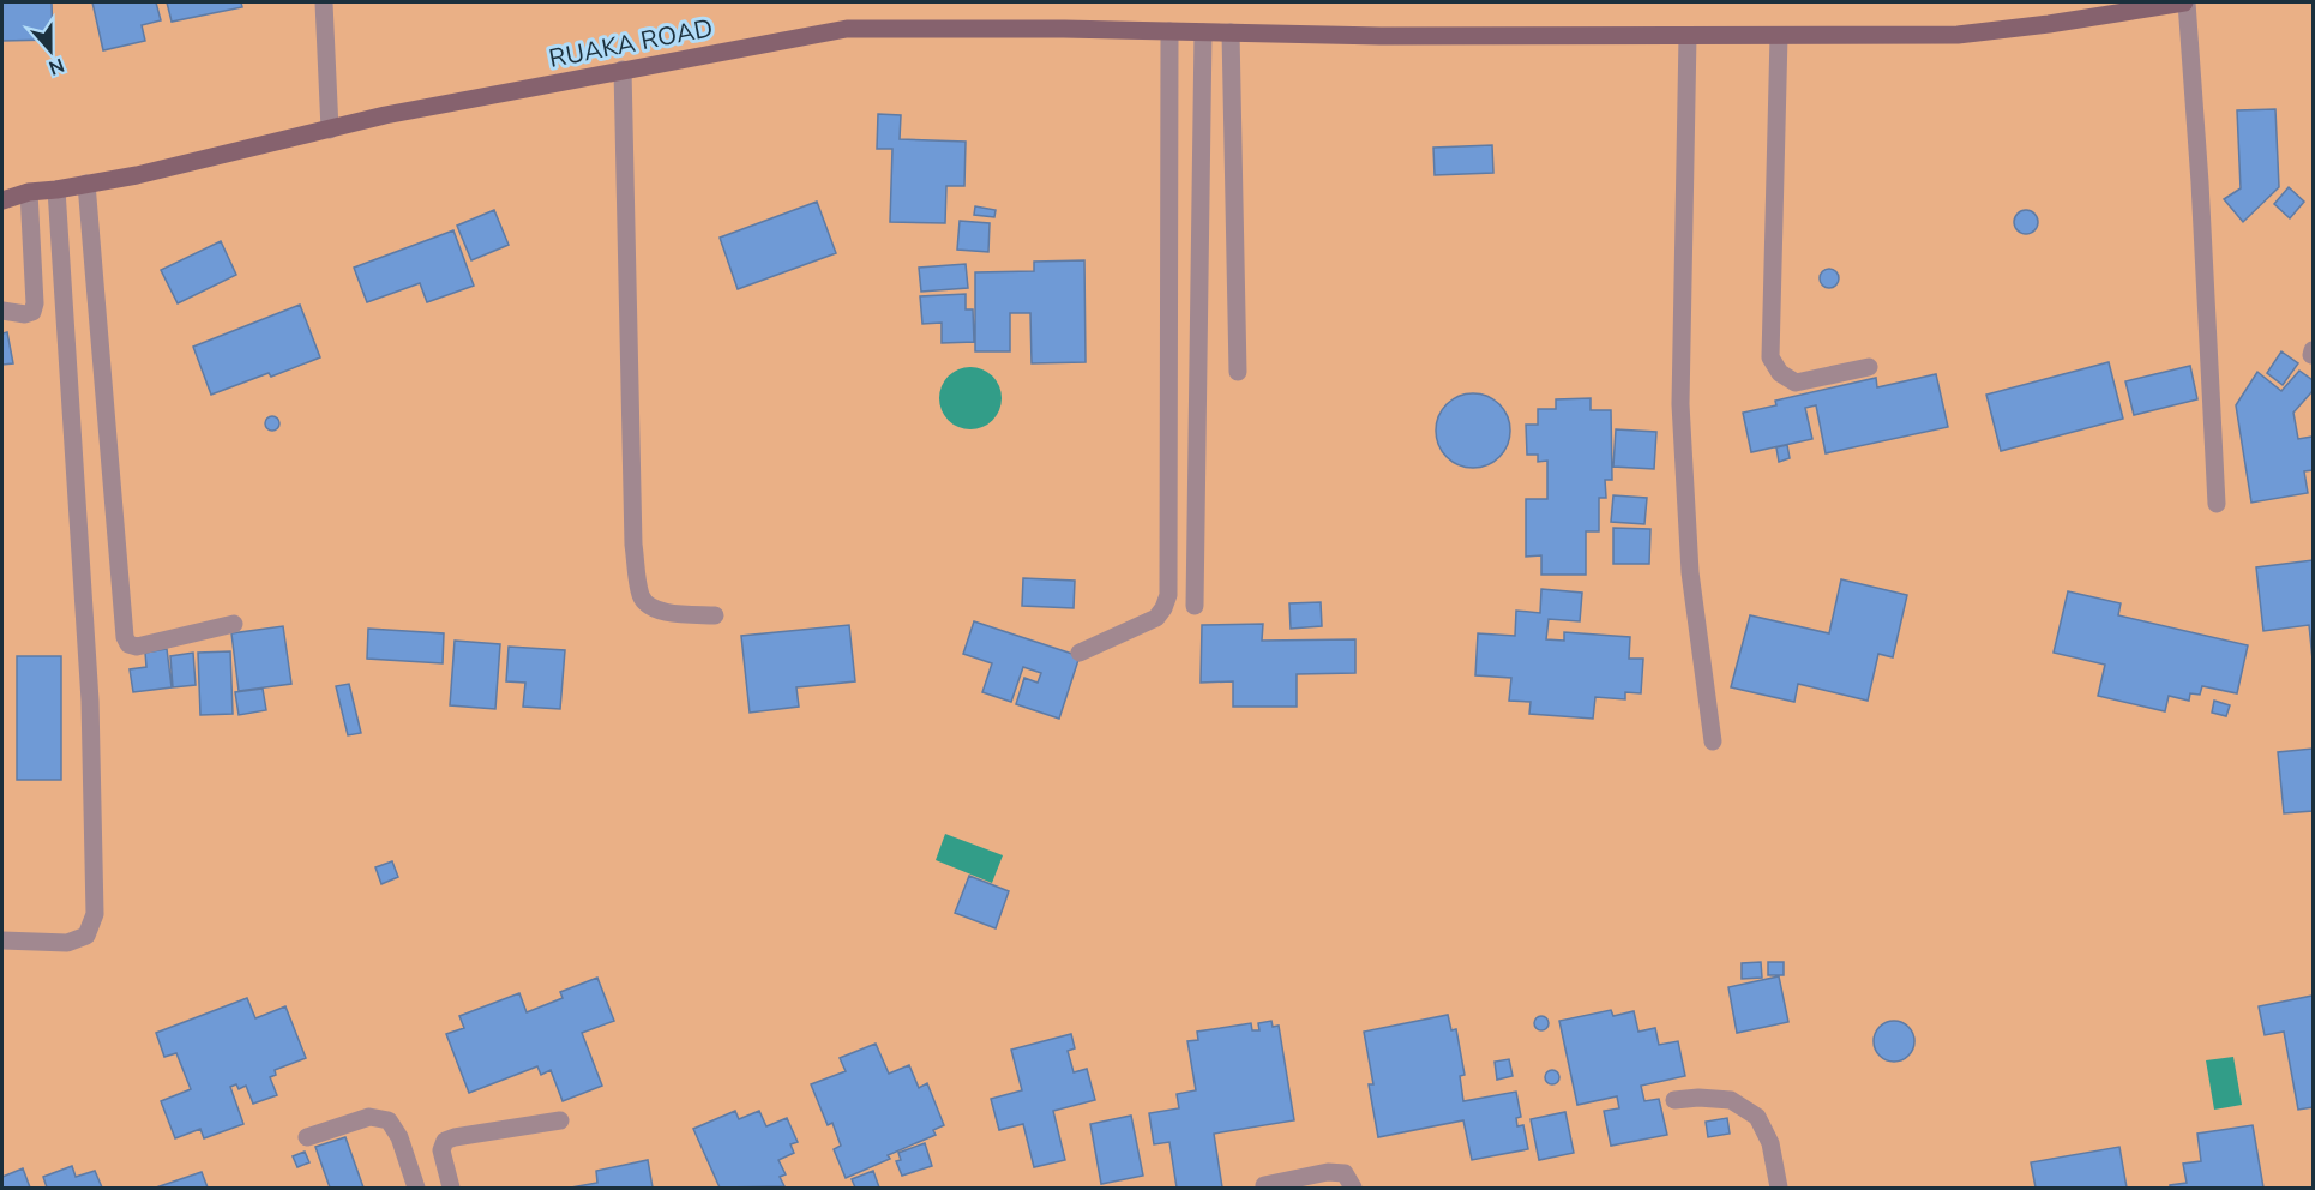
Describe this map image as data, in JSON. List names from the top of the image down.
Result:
{
  "streets": {
    "street": ["RUAKA ROAD"]
  },
  "north": "bottom"
}
